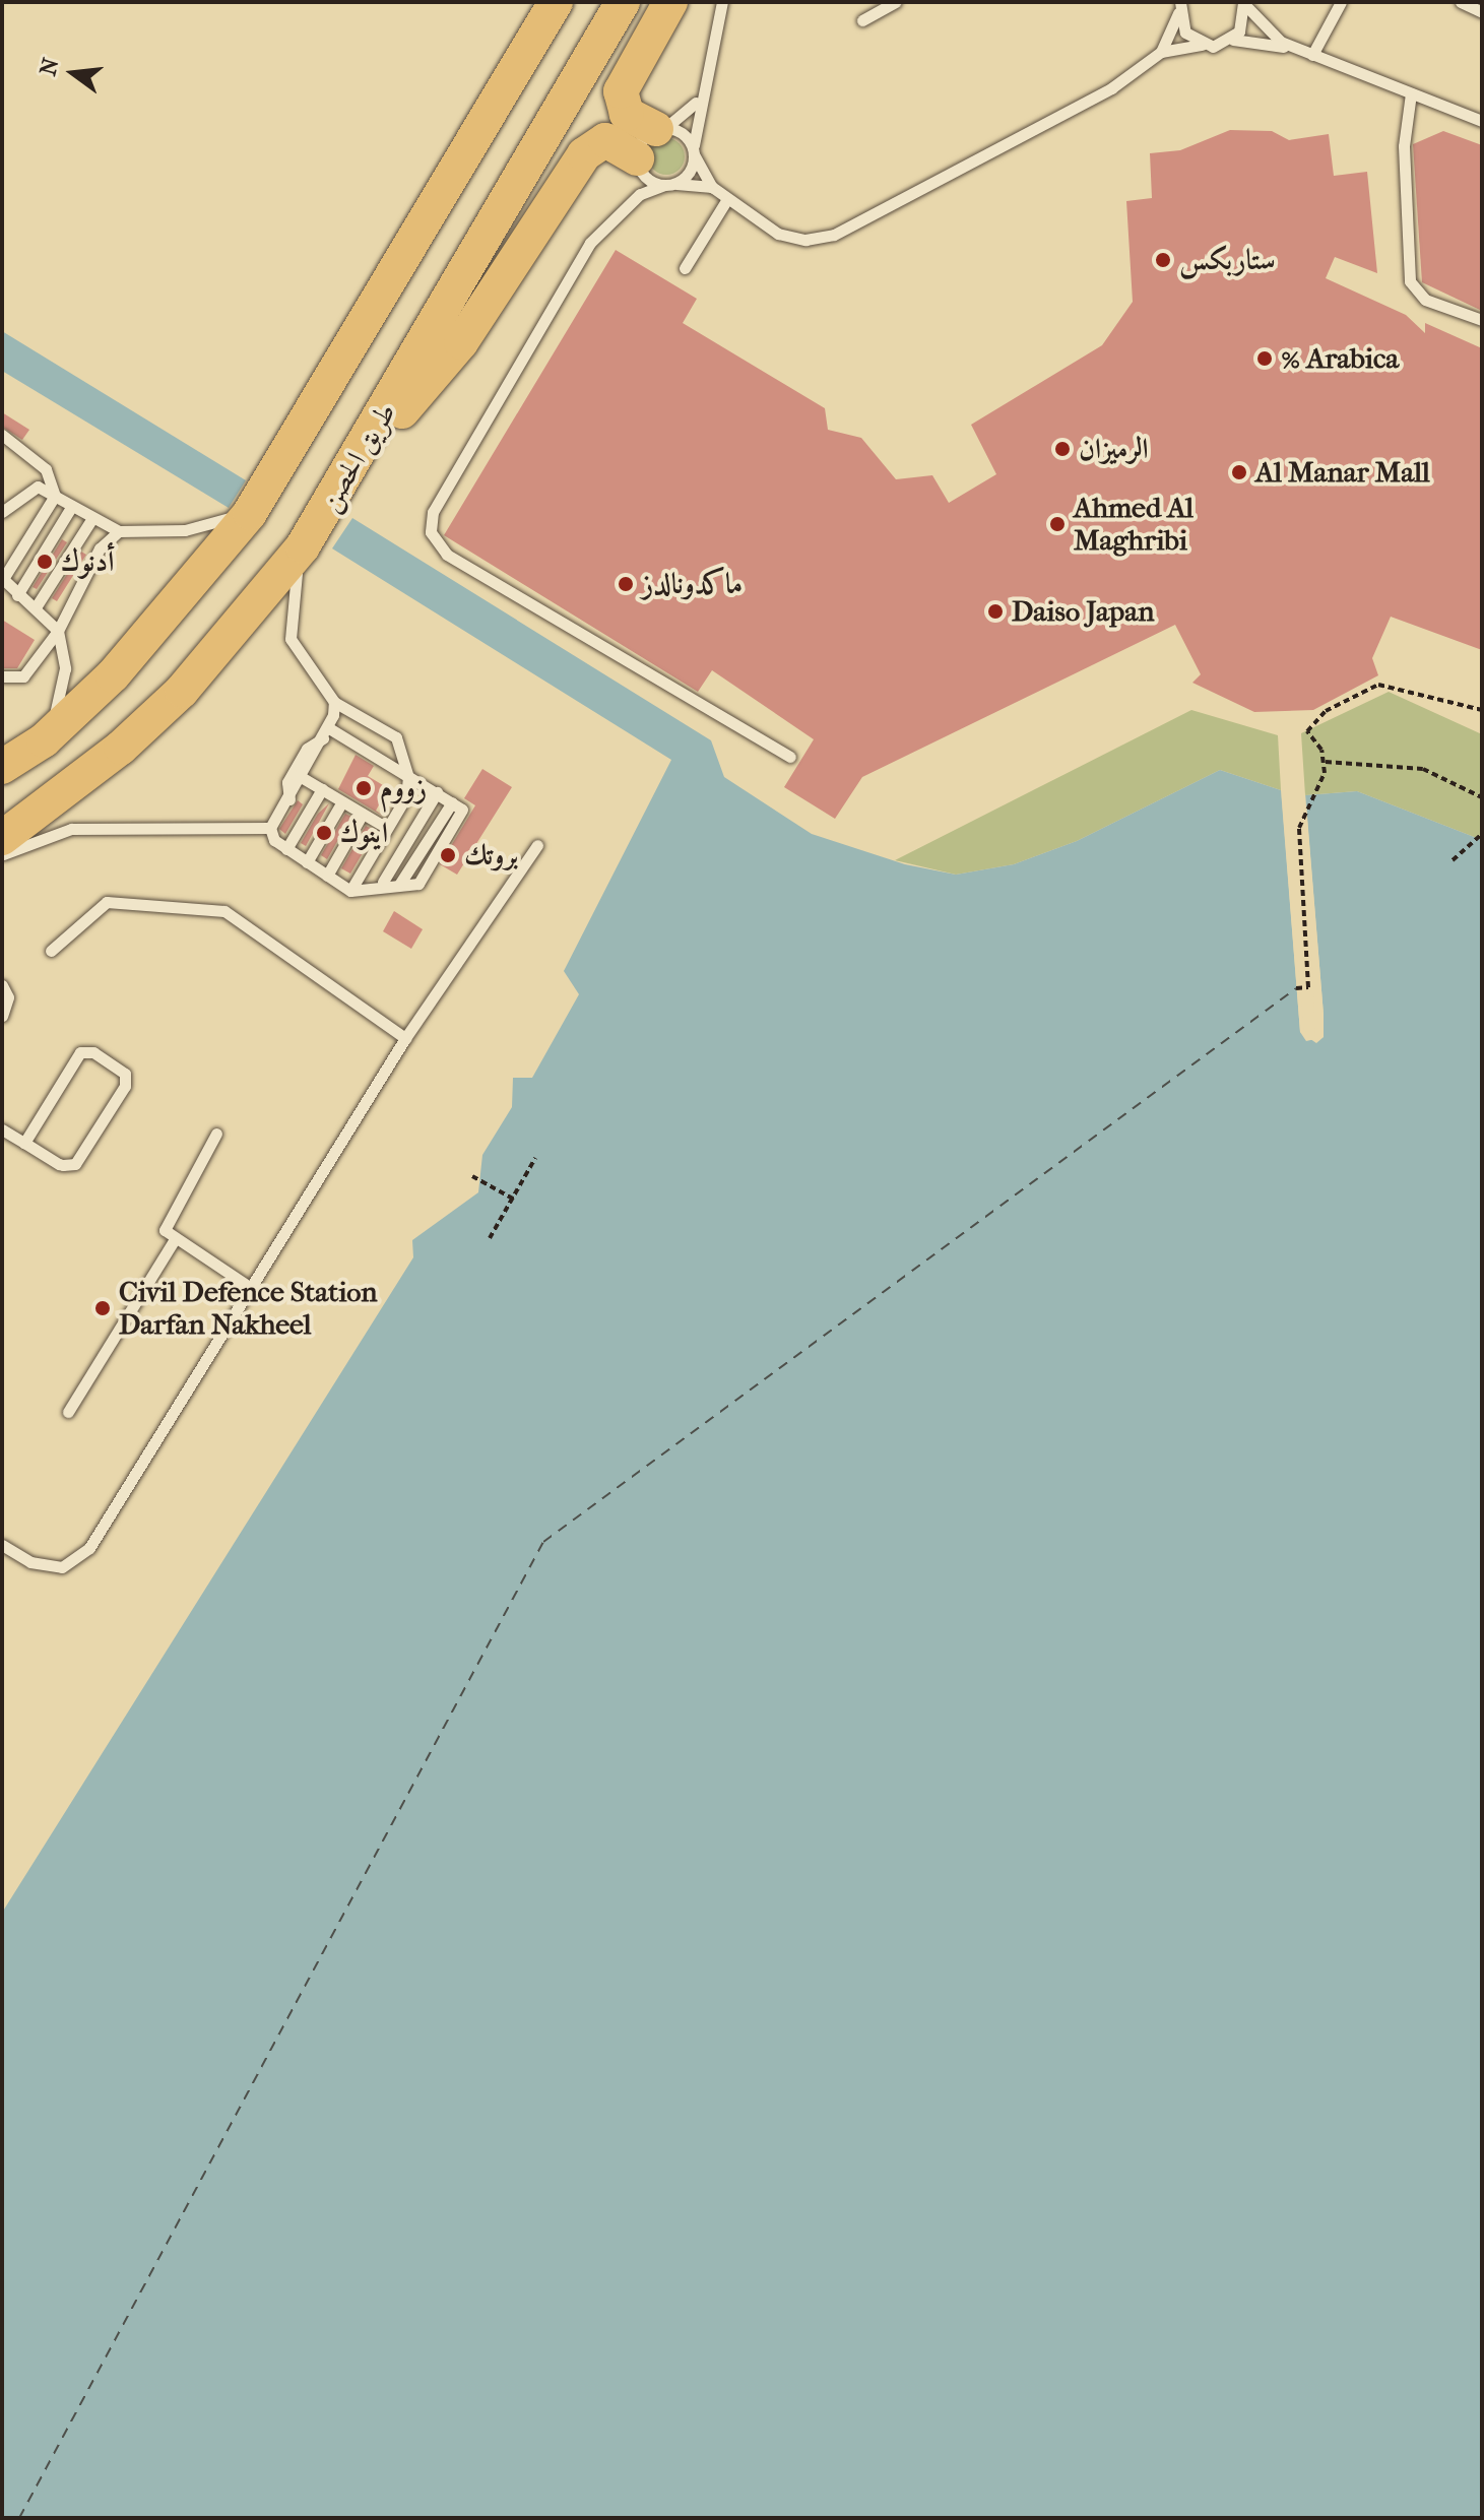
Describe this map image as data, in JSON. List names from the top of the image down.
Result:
{
  "streets": {
    "main road": ["طريق الحصن"]
  },
  "places": [
    "ستاربكس",
    "% Arabica",
    "الرميزان",
    "Al Manar Mall",
    "Ahmed Al Maghribi",
    "أدنوك",
    "ماكدونالدز",
    "Daiso Japan",
    "زووم",
    "اينوك",
    "بروتك",
    "Civil Defence Station Darfan Nakheel"
  ],
  "north": "left"
}
